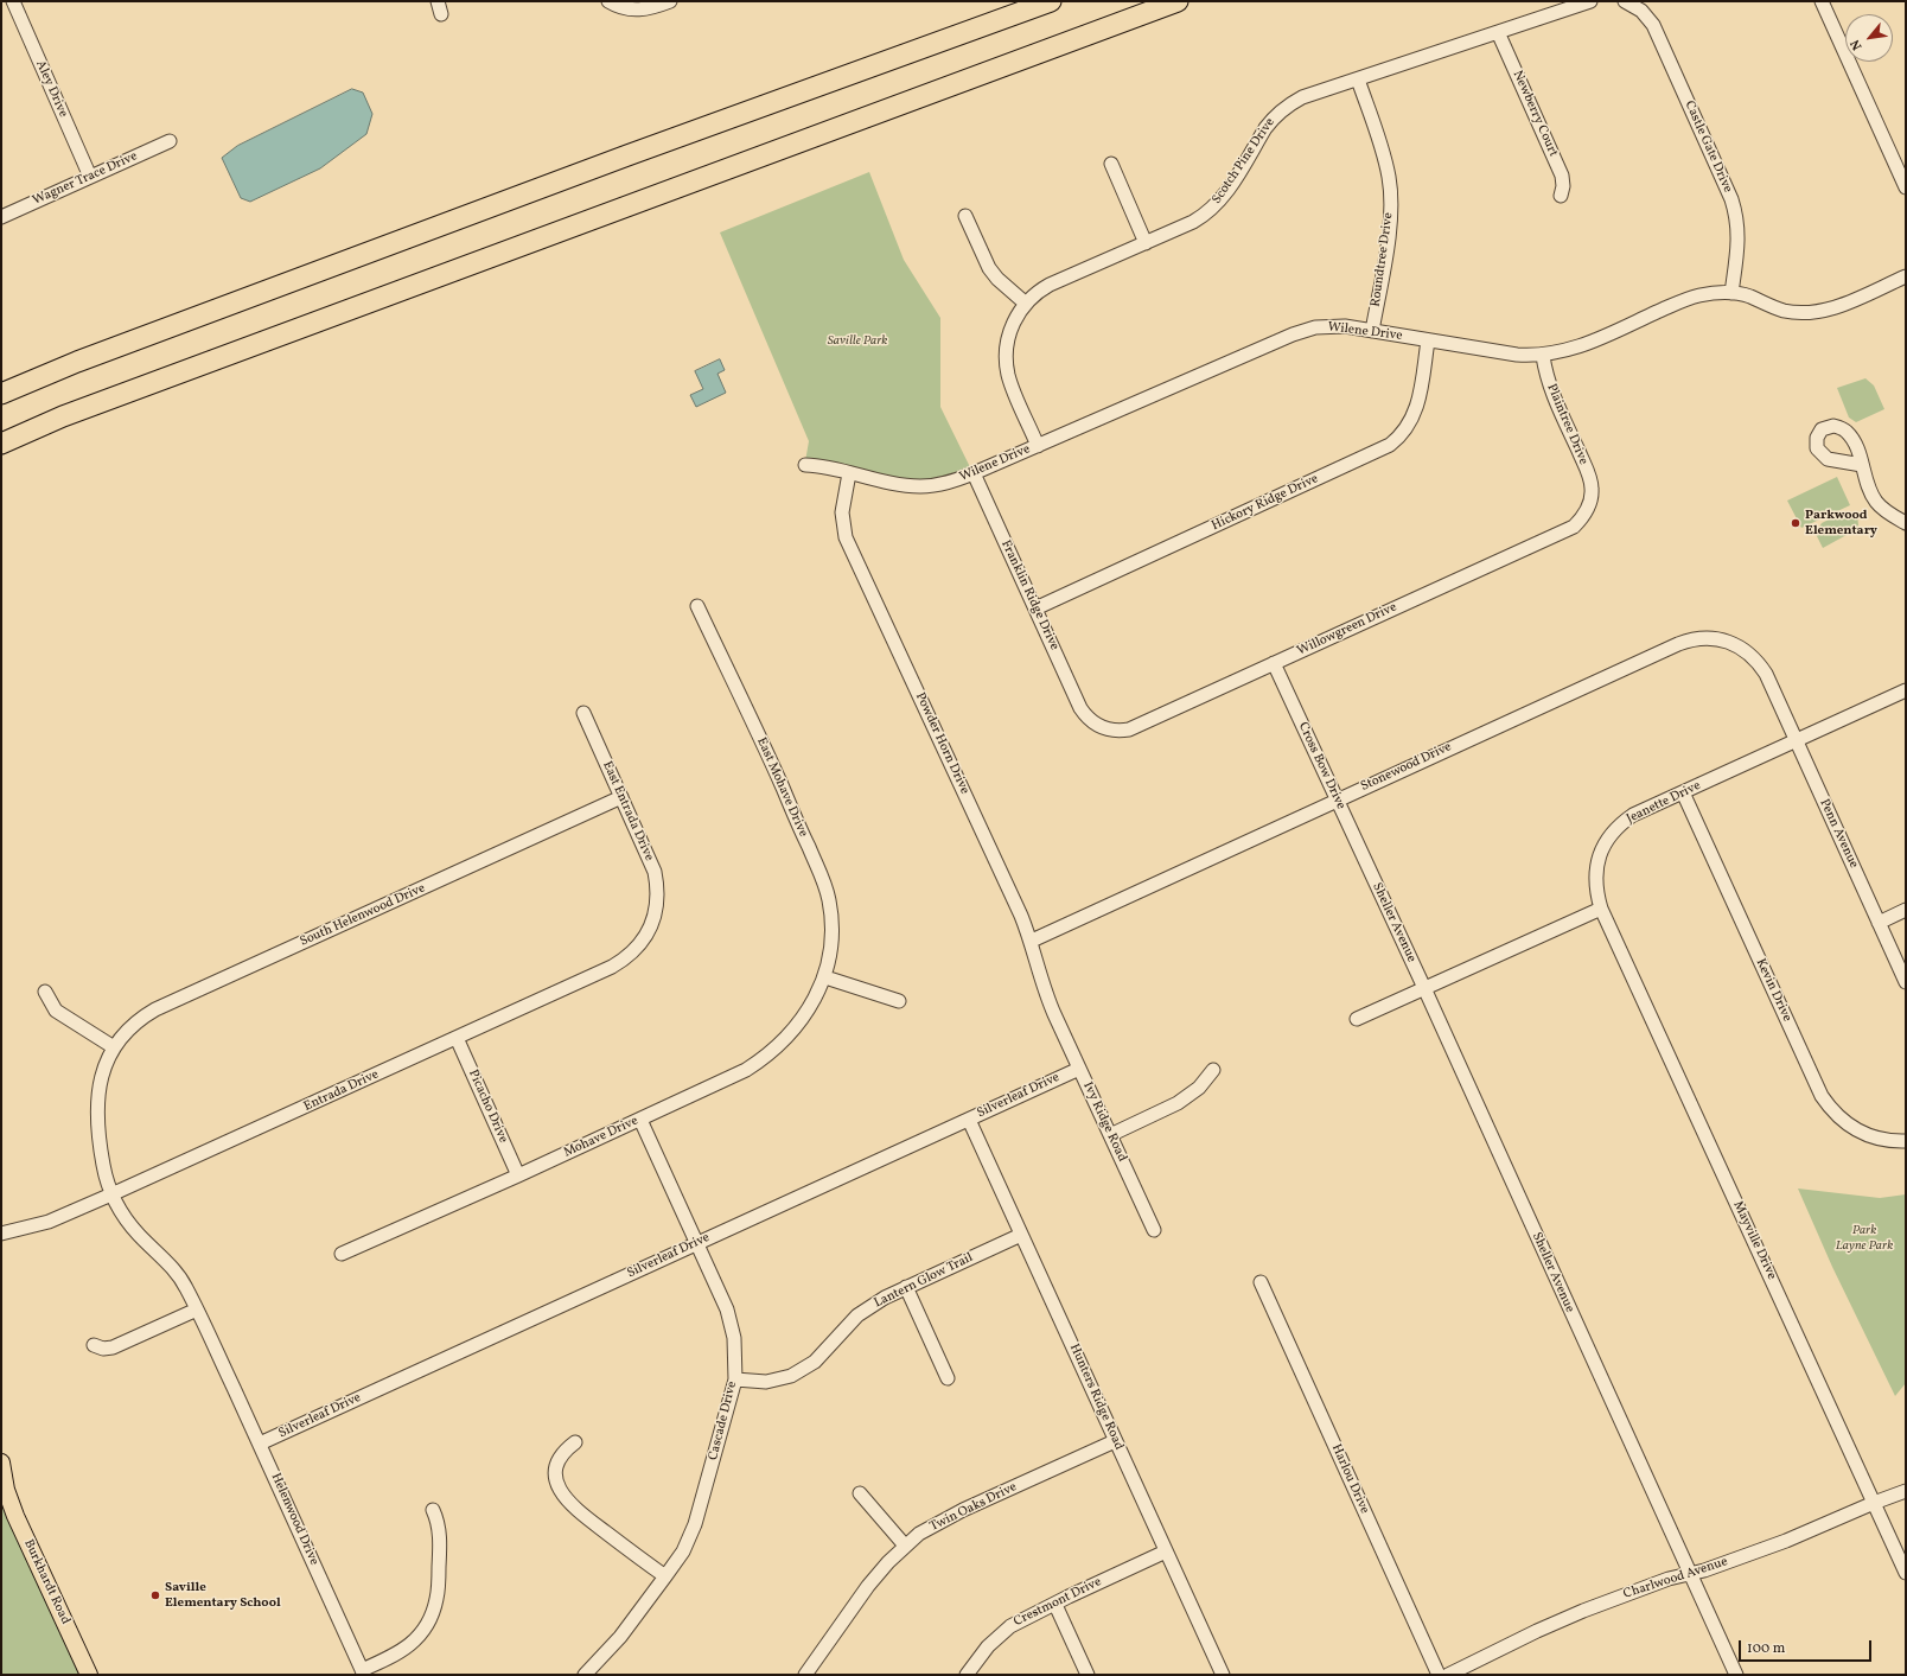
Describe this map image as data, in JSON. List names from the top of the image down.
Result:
{
  "streets": {
    "main road": ["Burkhardt Road"],
    "street": [
      "Aley Drive",
      "Newberry Court",
      "Castle Gate Drive",
      "Scotch Pine Drive",
      "Wagner Trace Drive",
      "Roundtree Drive",
      "Wilene Drive",
      "Plaintree Drive",
      "Hickory Ridge Drive",
      "Franklin Ridge Drive",
      "Willowgreen Drive",
      "Powder Horn Drive",
      "Cross Bow Drive",
      "Stonewood Drive",
      "East Mohave Drive",
      "Jeanette Drive",
      "East Entrada Drive",
      "Penn Avenue",
      "South Helenwood Drive",
      "Sheller Avenue",
      "Kevin Drive",
      "Entrada Drive",
      "Silverleaf Drive",
      "Picacho Drive",
      "Ivy Ridge Road",
      "Mohave Drive",
      "Mayville Drive",
      "Lantern Glow Trail",
      "Hunters Ridge Road",
      "Cascade Drive",
      "Harlou Drive",
      "Twin Oaks Drive",
      "Helenwood Drive",
      "Charlwood Avenue",
      "Crestmont Drive"
    ]
  },
  "crossings": [
    ["Aley Drive", "Wagner Trace Drive"],
    ["Newberry Court", "Scotch Pine Drive"],
    ["Castle Gate Drive", "Wilene Drive"],
    ["Scotch Pine Drive", "Roundtree Drive"],
    ["Scotch Pine Drive", "Wilene Drive"],
    ["Roundtree Drive", "Wilene Drive"],
    ["Wilene Drive", "Plaintree Drive"],
    ["Wilene Drive", "Hickory Ridge Drive"],
    ["Wilene Drive", "Franklin Ridge Drive"],
    ["Wilene Drive", "Powder Horn Drive"],
    ["Plaintree Drive", "Willowgreen Drive"],
    ["Hickory Ridge Drive", "Franklin Ridge Drive"],
    ["Franklin Ridge Drive", "Willowgreen Drive"],
    ["Willowgreen Drive", "Cross Bow Drive"],
    ["Powder Horn Drive", "Stonewood Drive"],
    ["Powder Horn Drive", "Ivy Ridge Road"],
    ["Cross Bow Drive", "Stonewood Drive"],
    ["Cross Bow Drive", "Sheller Avenue"],
    ["Stonewood Drive", "Penn Avenue"],
    ["East Mohave Drive", "Mohave Drive"],
    ["Jeanette Drive", "Penn Avenue"],
    ["Jeanette Drive", "Kevin Drive"],
    ["Jeanette Drive", "Mayville Drive"],
    ["East Entrada Drive", "South Helenwood Drive"],
    ["East Entrada Drive", "Entrada Drive"],
    ["South Helenwood Drive", "Entrada Drive"],
    ["South Helenwood Drive", "Helenwood Drive"],
    ["Sheller Avenue", "Charlwood Avenue"],
    ["Entrada Drive", "Picacho Drive"],
    ["Entrada Drive", "Helenwood Drive"],
    ["Silverleaf Drive", "Ivy Ridge Road"],
    ["Silverleaf Drive", "Hunters Ridge Road"],
    ["Silverleaf Drive", "Cascade Drive"],
    ["Silverleaf Drive", "Helenwood Drive"],
    ["Picacho Drive", "Mohave Drive"],
    ["Mohave Drive", "Cascade Drive"],
    ["Mayville Drive", "Charlwood Avenue"],
    ["Lantern Glow Trail", "Hunters Ridge Road"],
    ["Lantern Glow Trail", "Cascade Drive"],
    ["Hunters Ridge Road", "Twin Oaks Drive"],
    ["Hunters Ridge Road", "Crestmont Drive"]
  ],
  "parks": ["Saville Park", "Park Layne Park"],
  "places": ["Parkwood Elementary", "Saville Elementary School"],
  "scale_bar": "100 m",
  "north": "bottom left"
}
